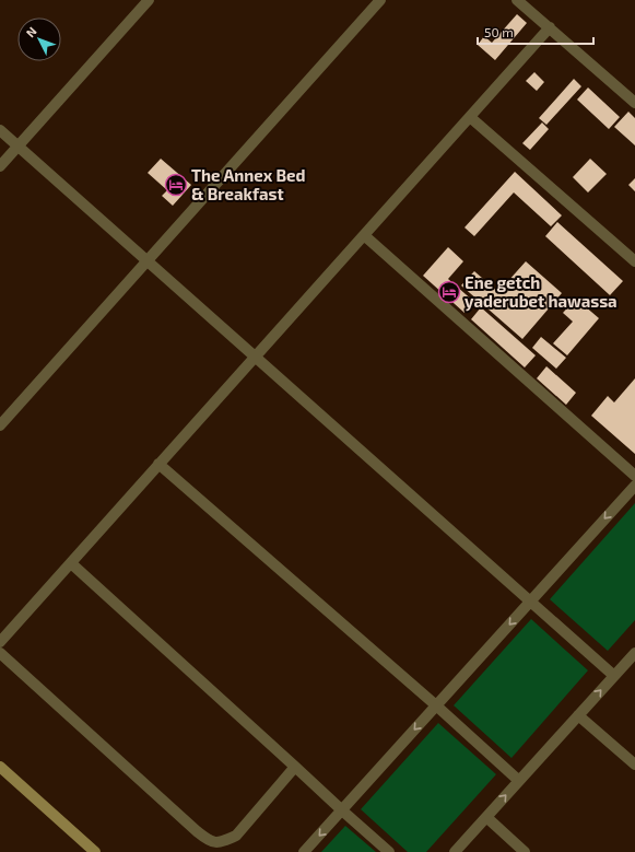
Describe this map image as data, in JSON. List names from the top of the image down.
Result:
{
  "places": {
    "hotel": ["The Annex Bed & Breakfast", "Ene getch yaderubet hawassa"]
  },
  "scale_bar": "50 m",
  "north": "top left"
}
